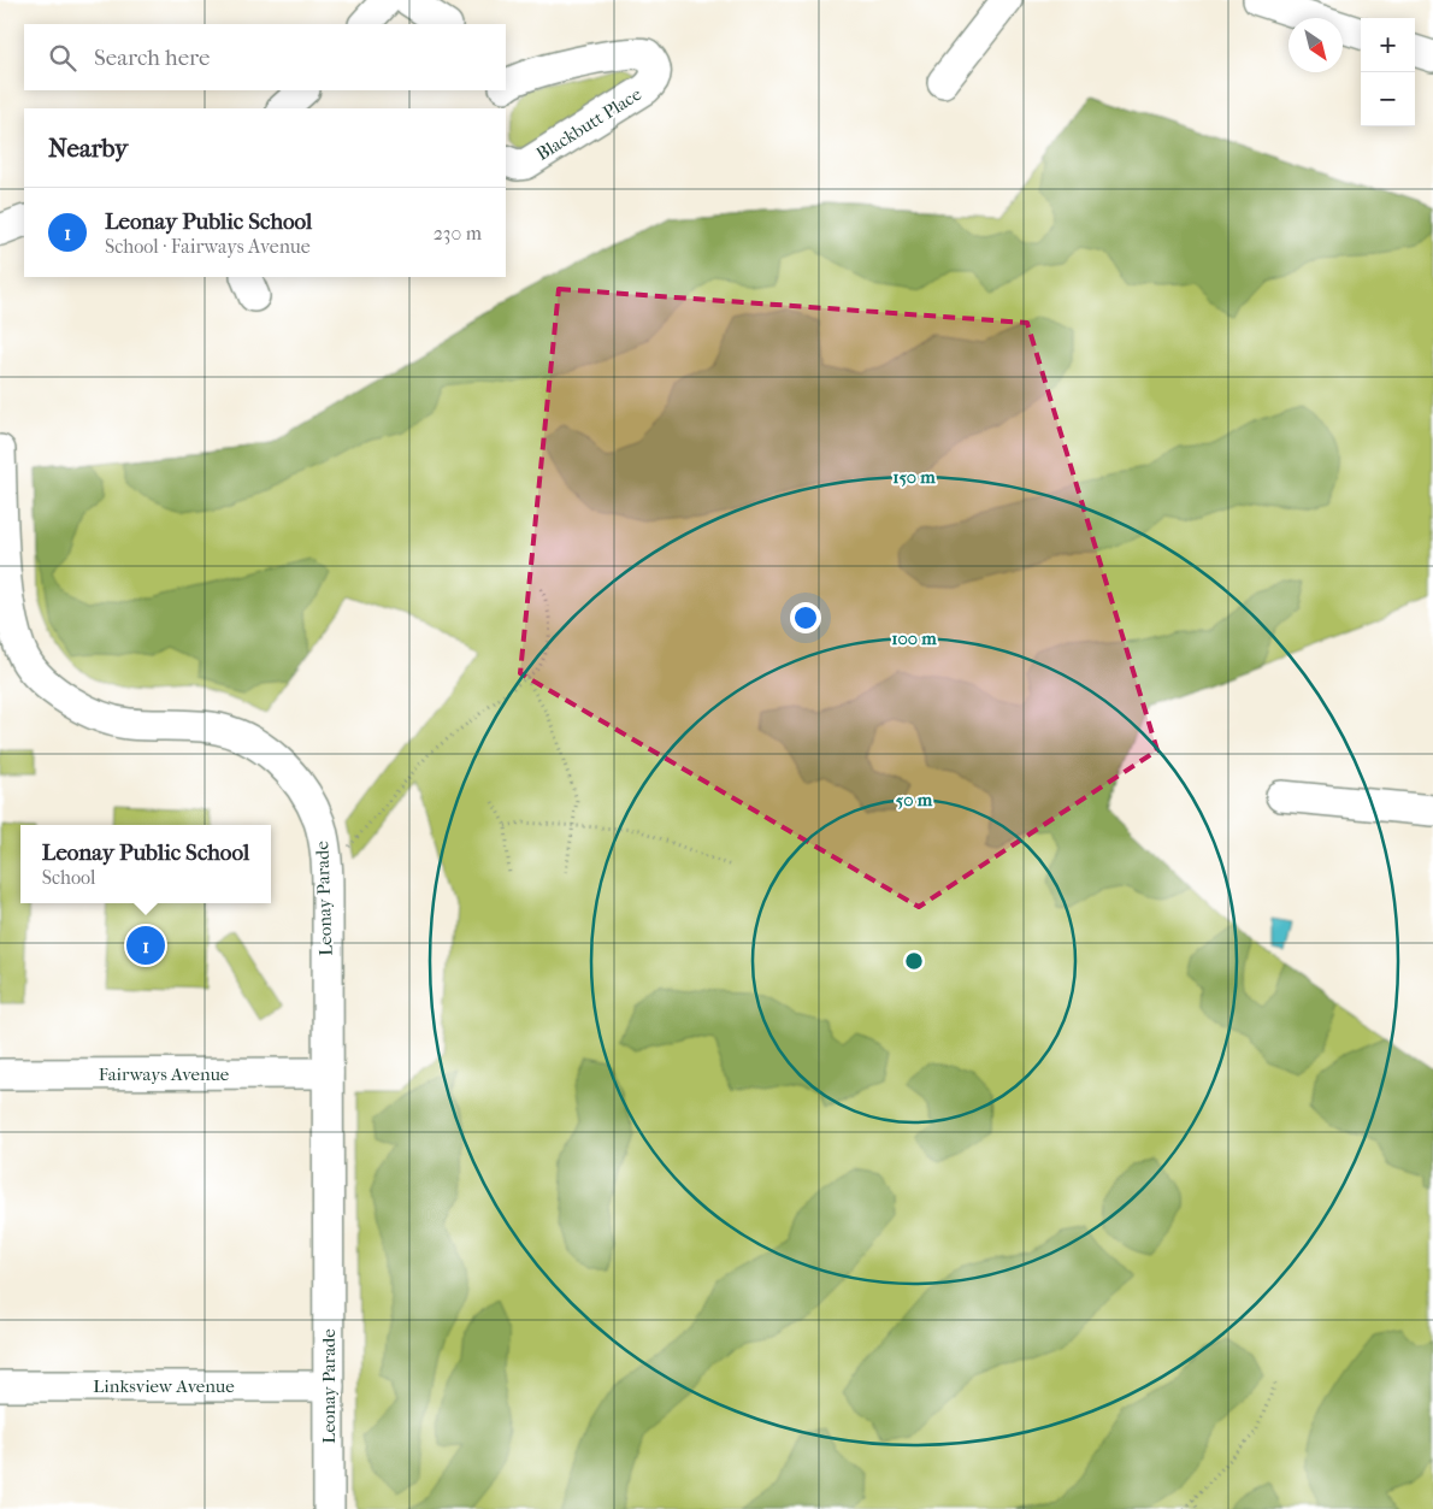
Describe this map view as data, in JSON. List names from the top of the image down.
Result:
{
  "streets": {
    "street": [
      "Blackbutt Place",
      "Leonay Parade",
      "Fairways Avenue",
      "Linksview Avenue"
    ]
  },
  "crossings": [
    ["Leonay Parade", "Fairways Avenue"],
    ["Leonay Parade", "Linksview Avenue"]
  ],
  "north": "bottom right",
  "page": {
    "map_buttons": ["+", "−"],
    "search": "Search here",
    "heading": "Nearby",
    "list": [
      {
        "mark": "1",
        "name": "Leonay Public School",
        "note": "School · Fairways Avenue",
        "value": "230 m"
      }
    ],
    "popup": ["Leonay Public School", "School"],
    "pins": "1"
  },
  "rings": ["150 m", "100 m", "50 m"]
}
